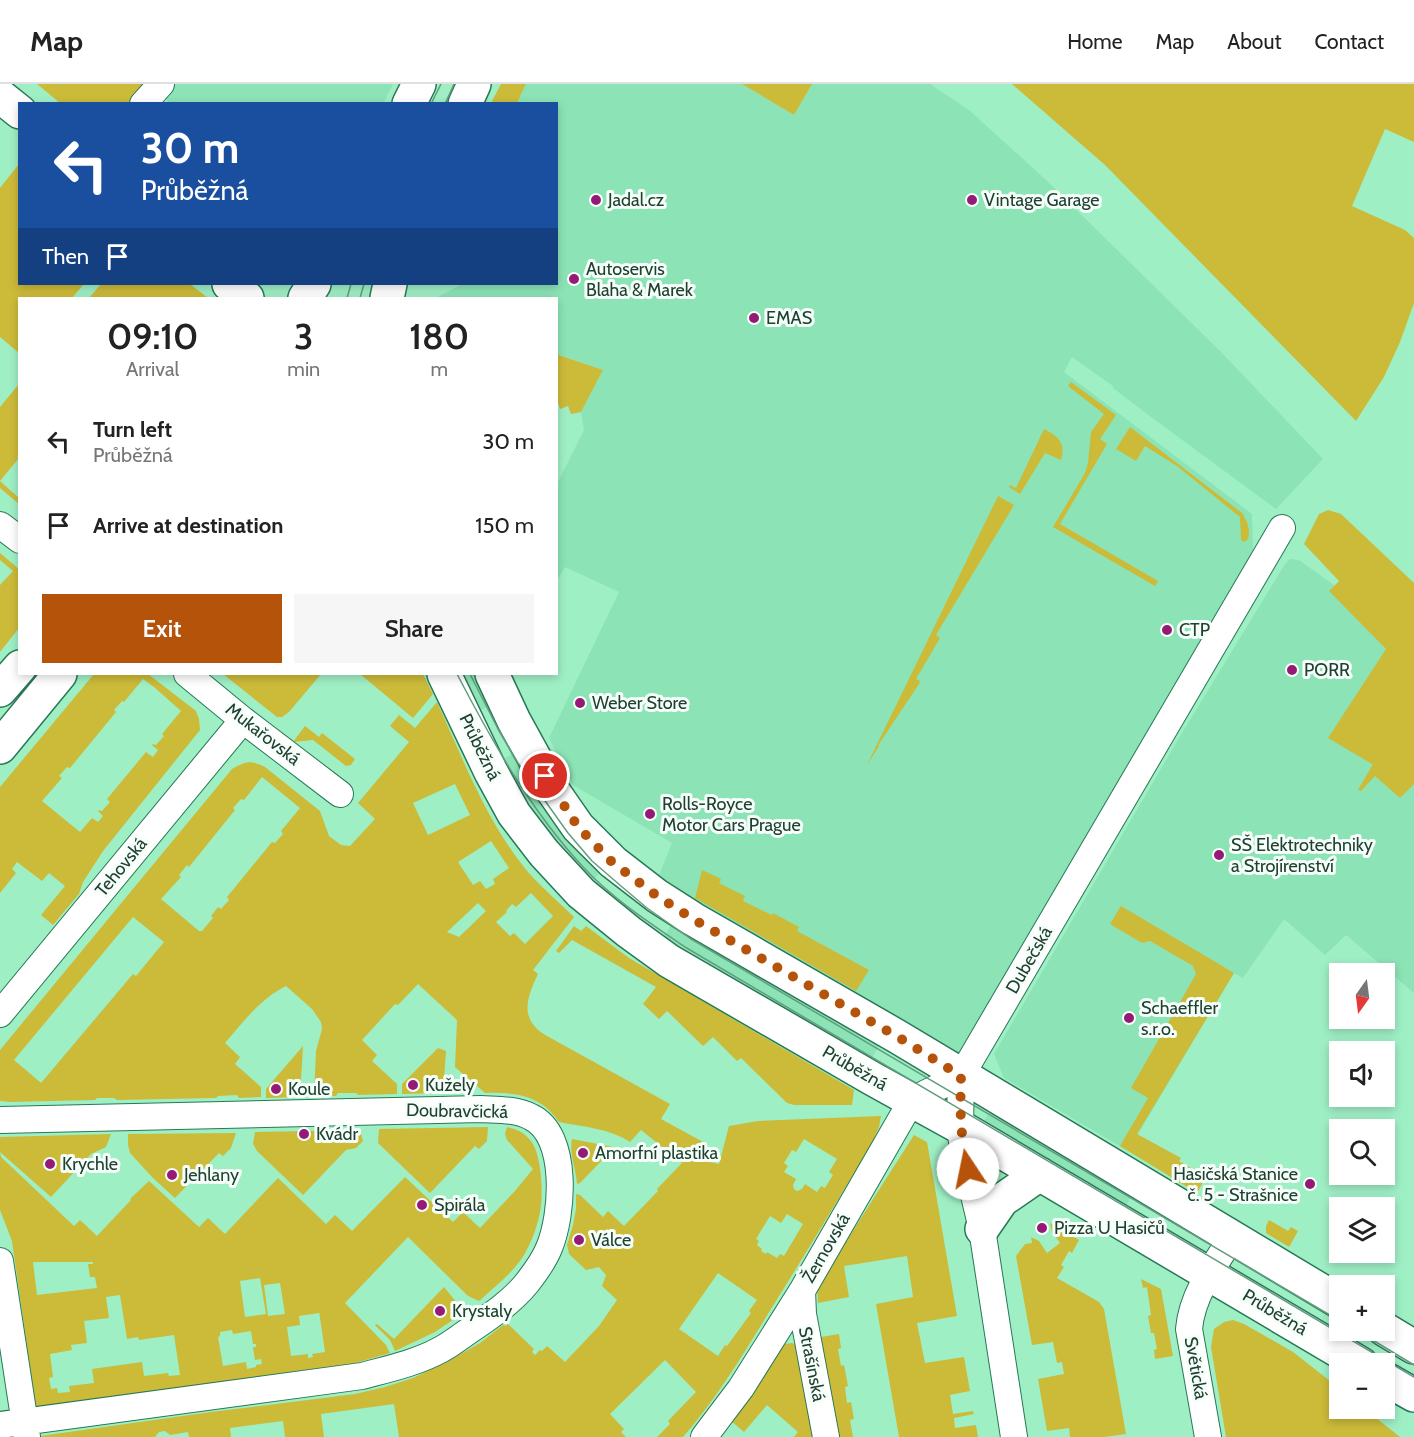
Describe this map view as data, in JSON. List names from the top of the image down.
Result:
{
  "streets": {
    "main road": ["Průběžná"],
    "street": [
      "Mukařovská",
      "Tehovská",
      "Dubečská",
      "Doubravčická",
      "Žernovská",
      "Strašínská",
      "Světická"
    ]
  },
  "crossings": [
    ["Mukařovská", "Tehovská"],
    ["Průběžná", "Dubečská"],
    ["Průběžná", "Žernovská"],
    ["Průběžná", "Světická"],
    ["Žernovská", "Strašínská"]
  ],
  "places": [
    "Jadal.cz",
    "Vintage Garage",
    "Autoservis Blaha & Marek",
    "EMAS",
    "CTP",
    "PORR",
    "Weber Store",
    "Rolls-Royce Motor Cars Prague",
    "SŠ Elektrotechniky a Strojírenství",
    "Schaeffler s.r.o.",
    "Kužely",
    "Koule",
    "Kvádr",
    "Amorfní plastika",
    "Krychle",
    "Jehlany",
    "Hasičská Stanice č. 5 - Strašnice",
    "Spirála",
    "Pizza U Hasičů",
    "Válce",
    "Krystaly"
  ],
  "north": "bottom",
  "page": {
    "header": "Map",
    "nav": [
      "Home",
      "Map",
      "About",
      "Contact"
    ],
    "turn": ["30 m", "Průběžná"],
    "then": "Then",
    "eta": [
      "09:10",
      "Arrival",
      "3",
      "min",
      "180",
      "m"
    ],
    "list": [
      {
        "name": "Turn left",
        "note": "Průběžná",
        "value": "30 m"
      },
      {
        "name": "Arrive at destination",
        "value": "150 m"
      }
    ],
    "buttons": ["Exit", "Share"],
    "map_buttons": ["+", "−"]
  }
}
